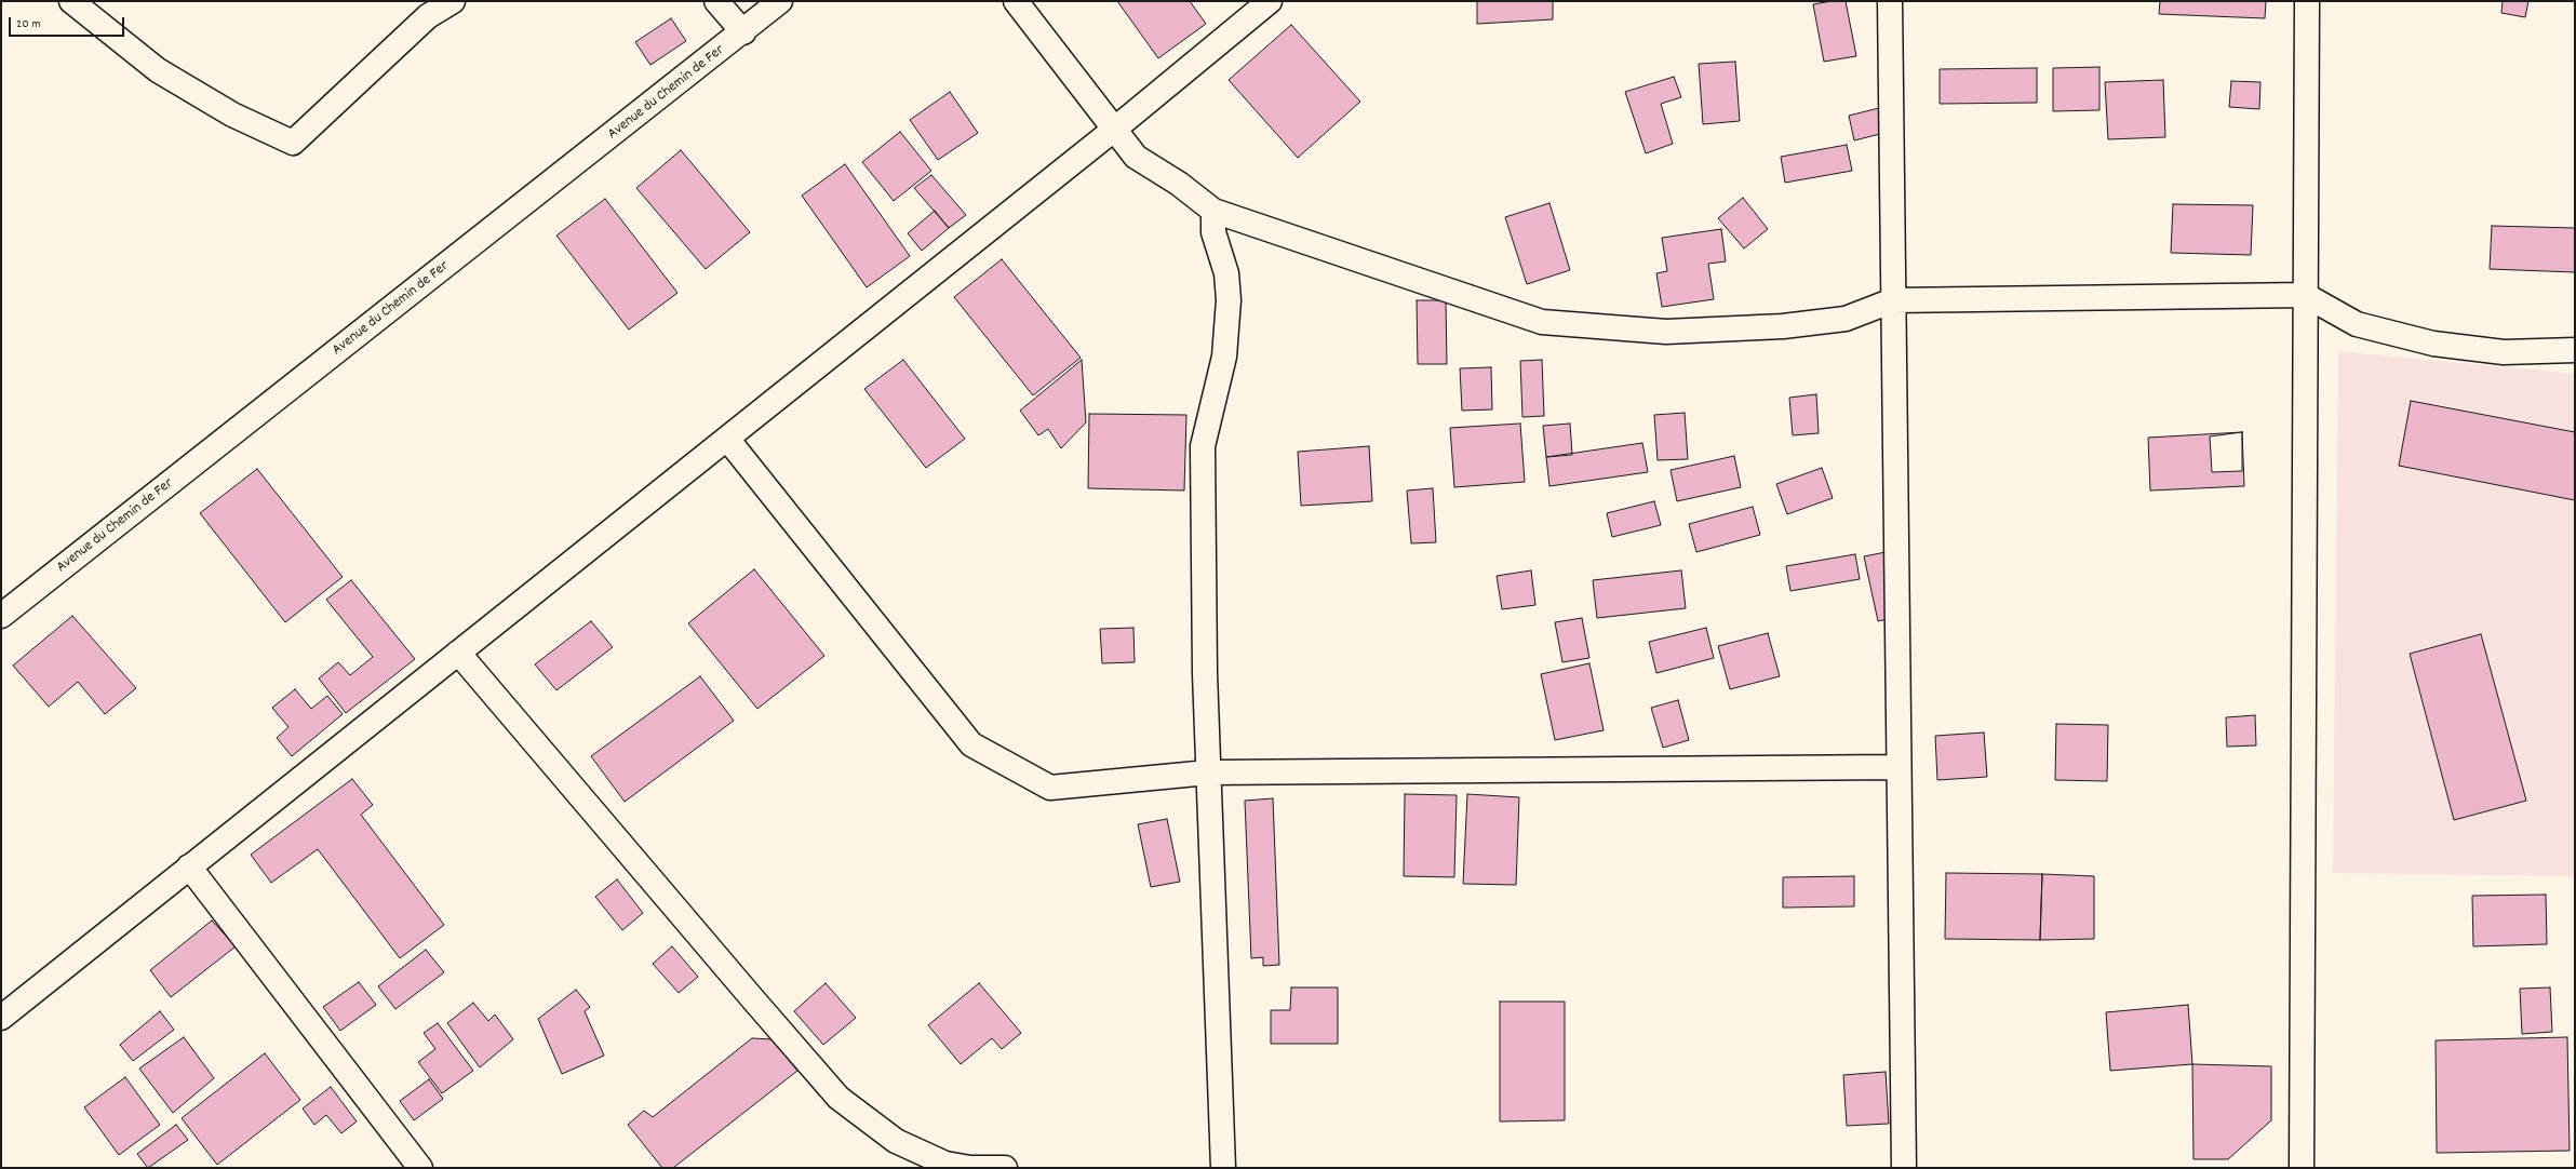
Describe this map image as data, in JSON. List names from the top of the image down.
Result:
{
  "streets": {
    "street": ["Avenue du Chemin de Fer"]
  },
  "scale_bar": "20 m"
}
